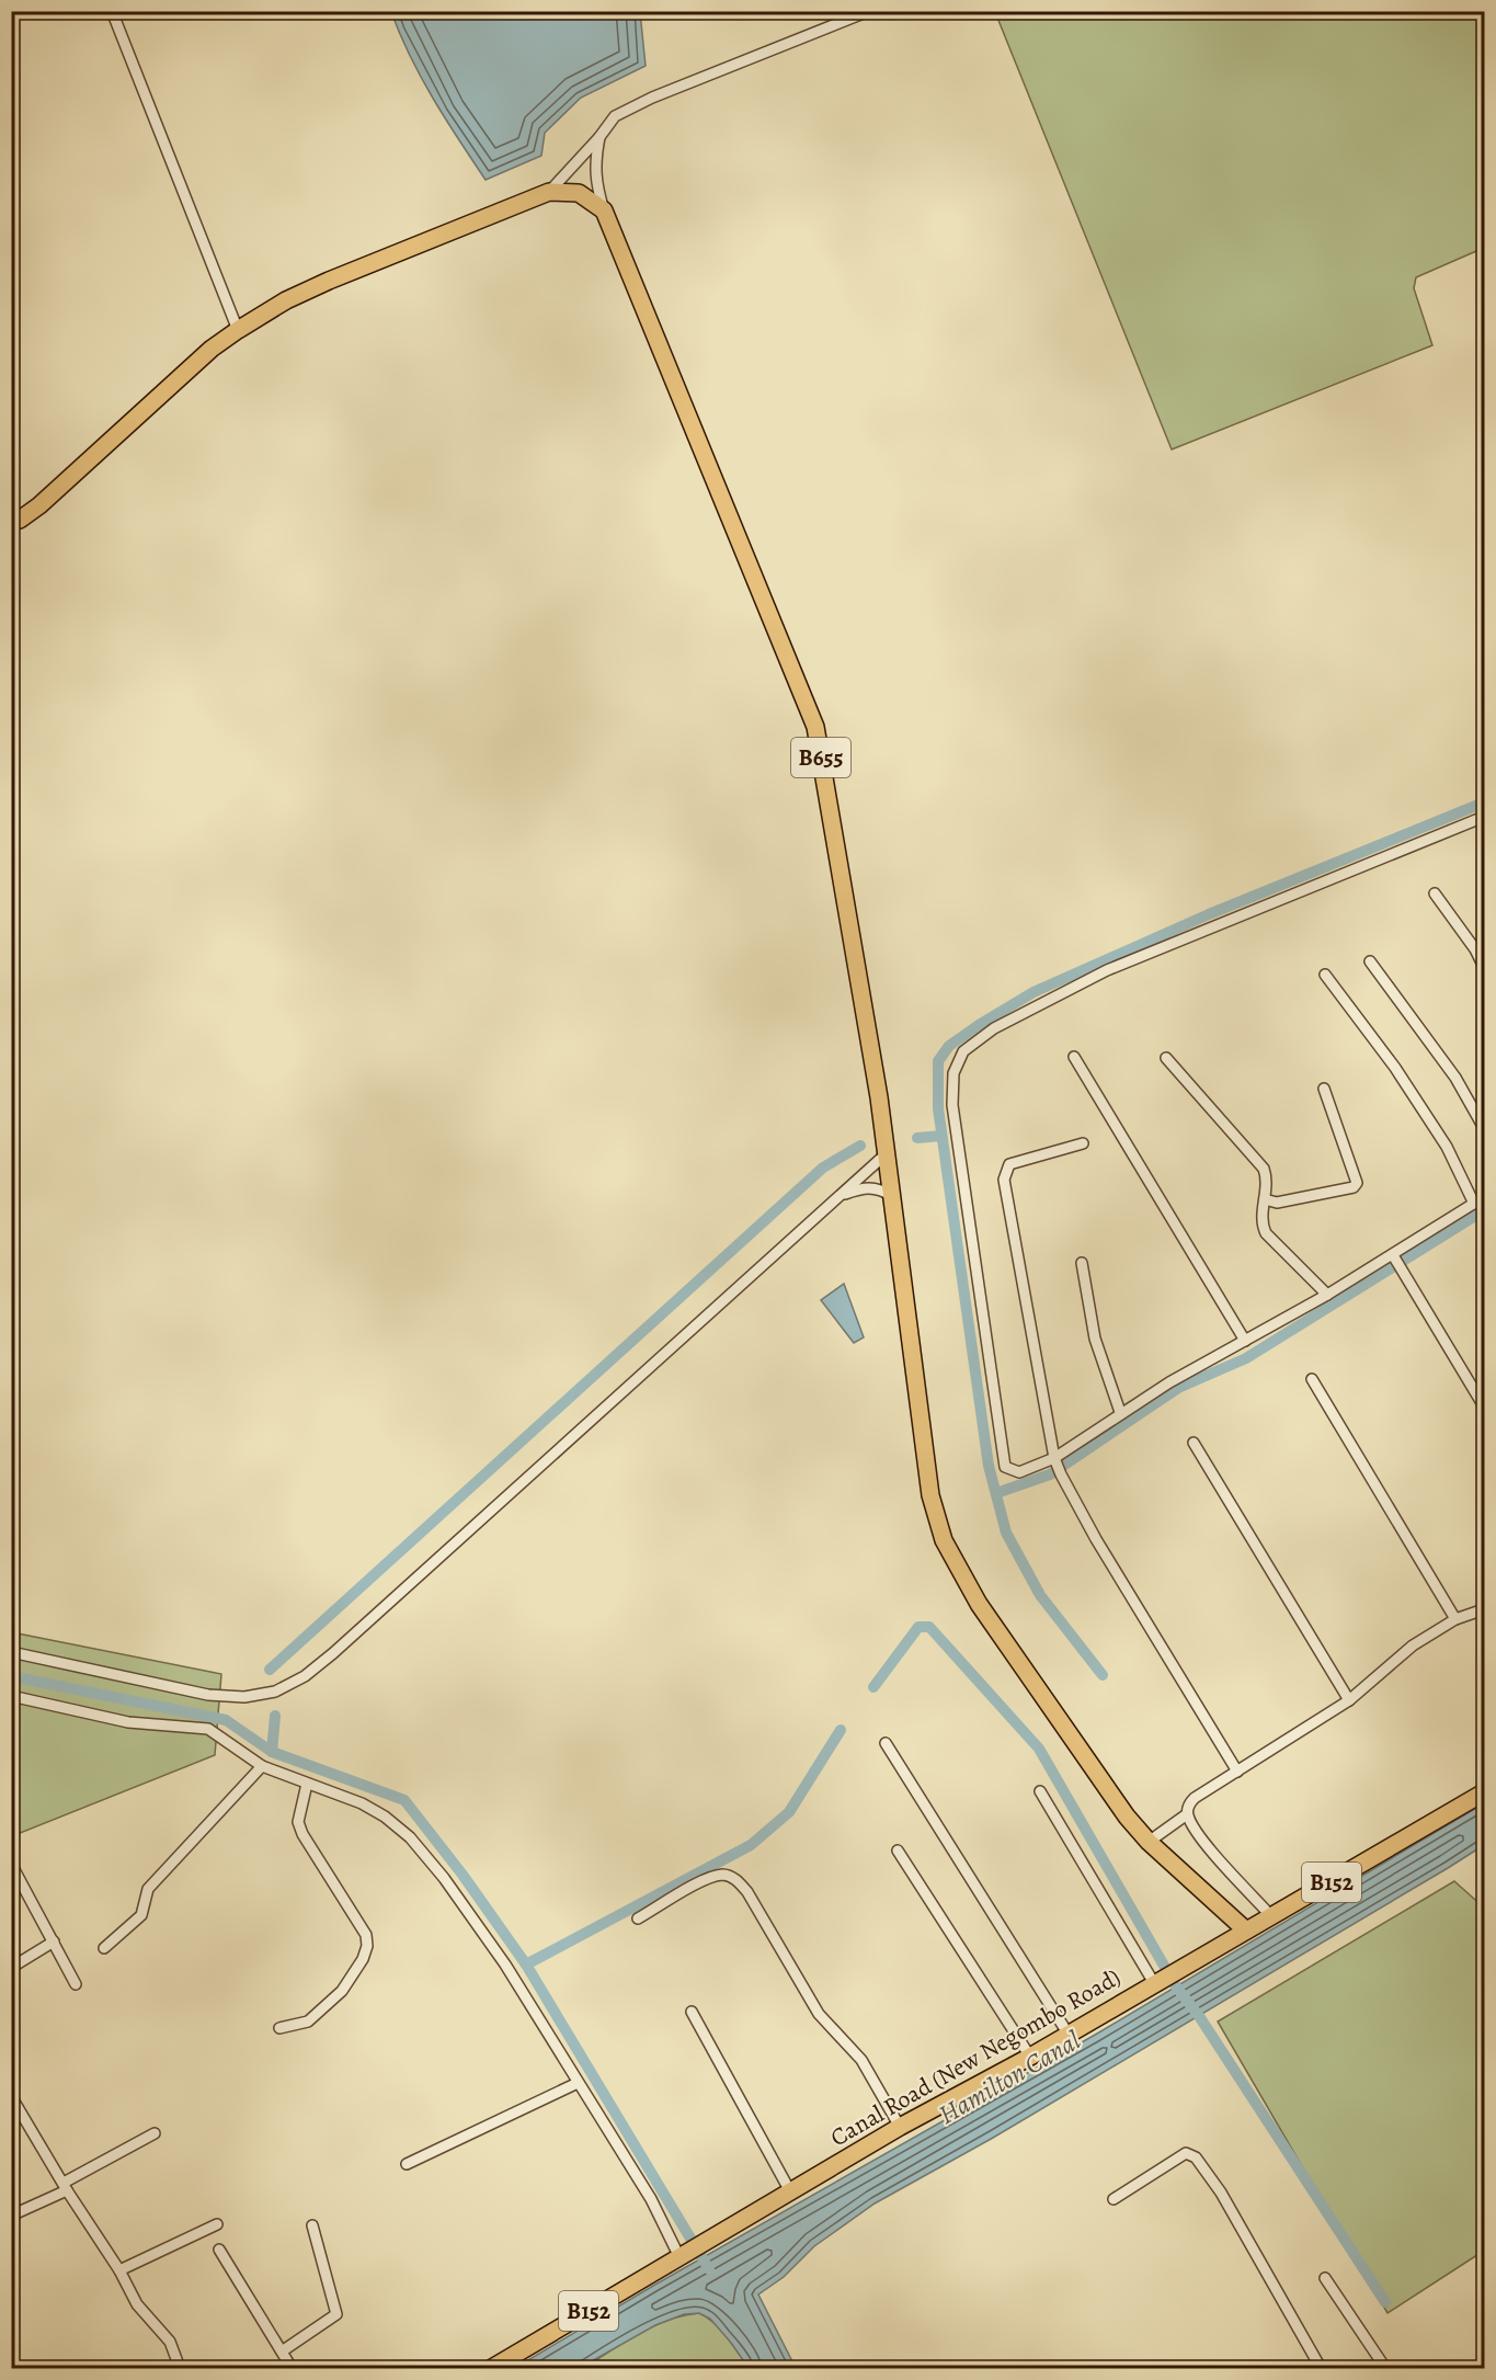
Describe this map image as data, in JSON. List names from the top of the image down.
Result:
{
  "streets": {
    "main road": ["B655", "B152", "Canal Road (New Negombo Road)"]
  },
  "crossings": [
    ["B655", "Canal Road (New Negombo Road)"]
  ],
  "water": ["Hamilton Canal"]
}
